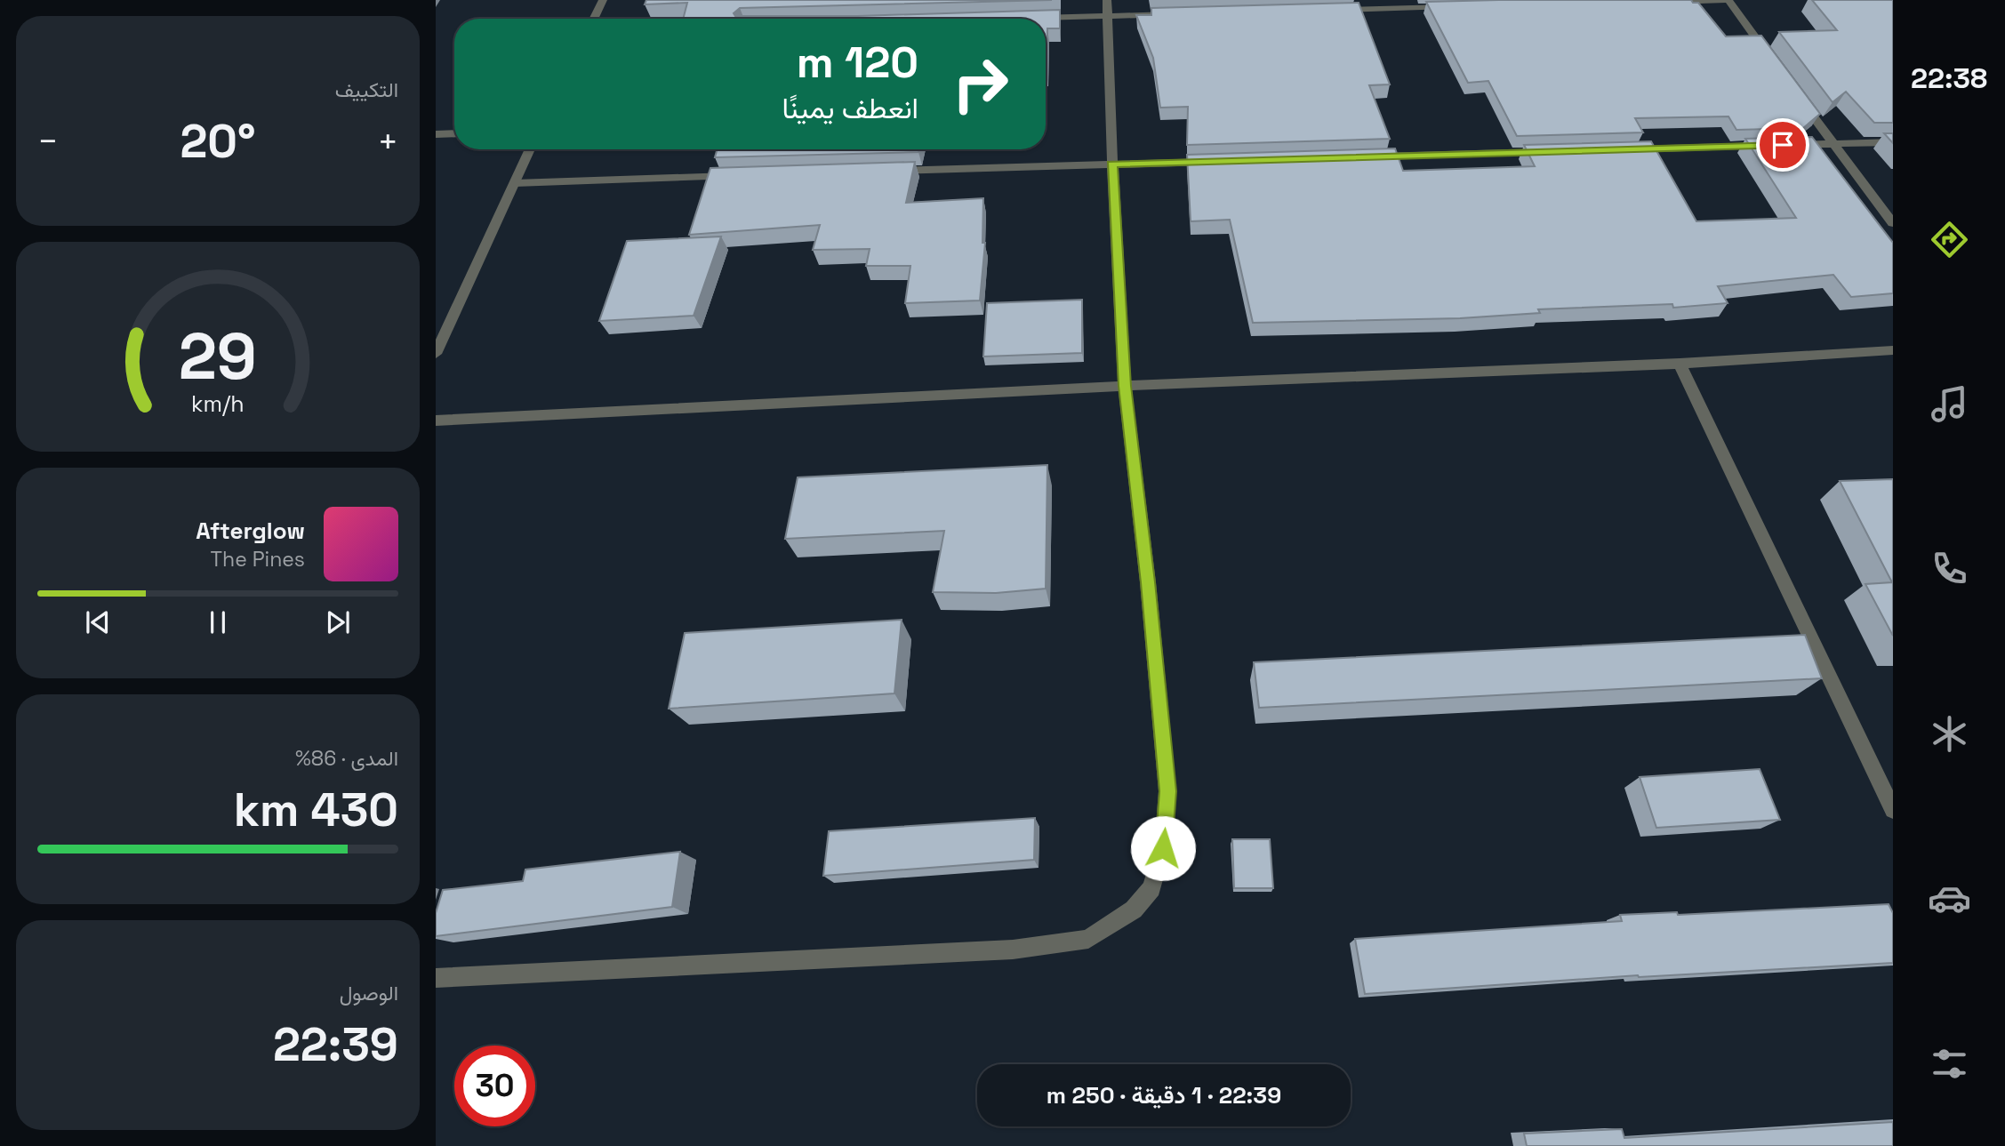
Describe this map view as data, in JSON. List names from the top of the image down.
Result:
{
  "page": {
    "tabs": "22:38",
    "tile": [
      "التكييف",
      ["المدى · 86%", "430 km"],
      ["الوصول", "22:39"]
    ],
    "turn": ["120 m", "انعطف يمينًا"],
    "heat": ["−", "20°", "+"],
    "song": ["Afterglow", "The Pines"],
    "limit": "30",
    "trip": "22:39 · 1 دقيقة · 250 m",
    "gauge": ["29", "km/h"]
  }
}
